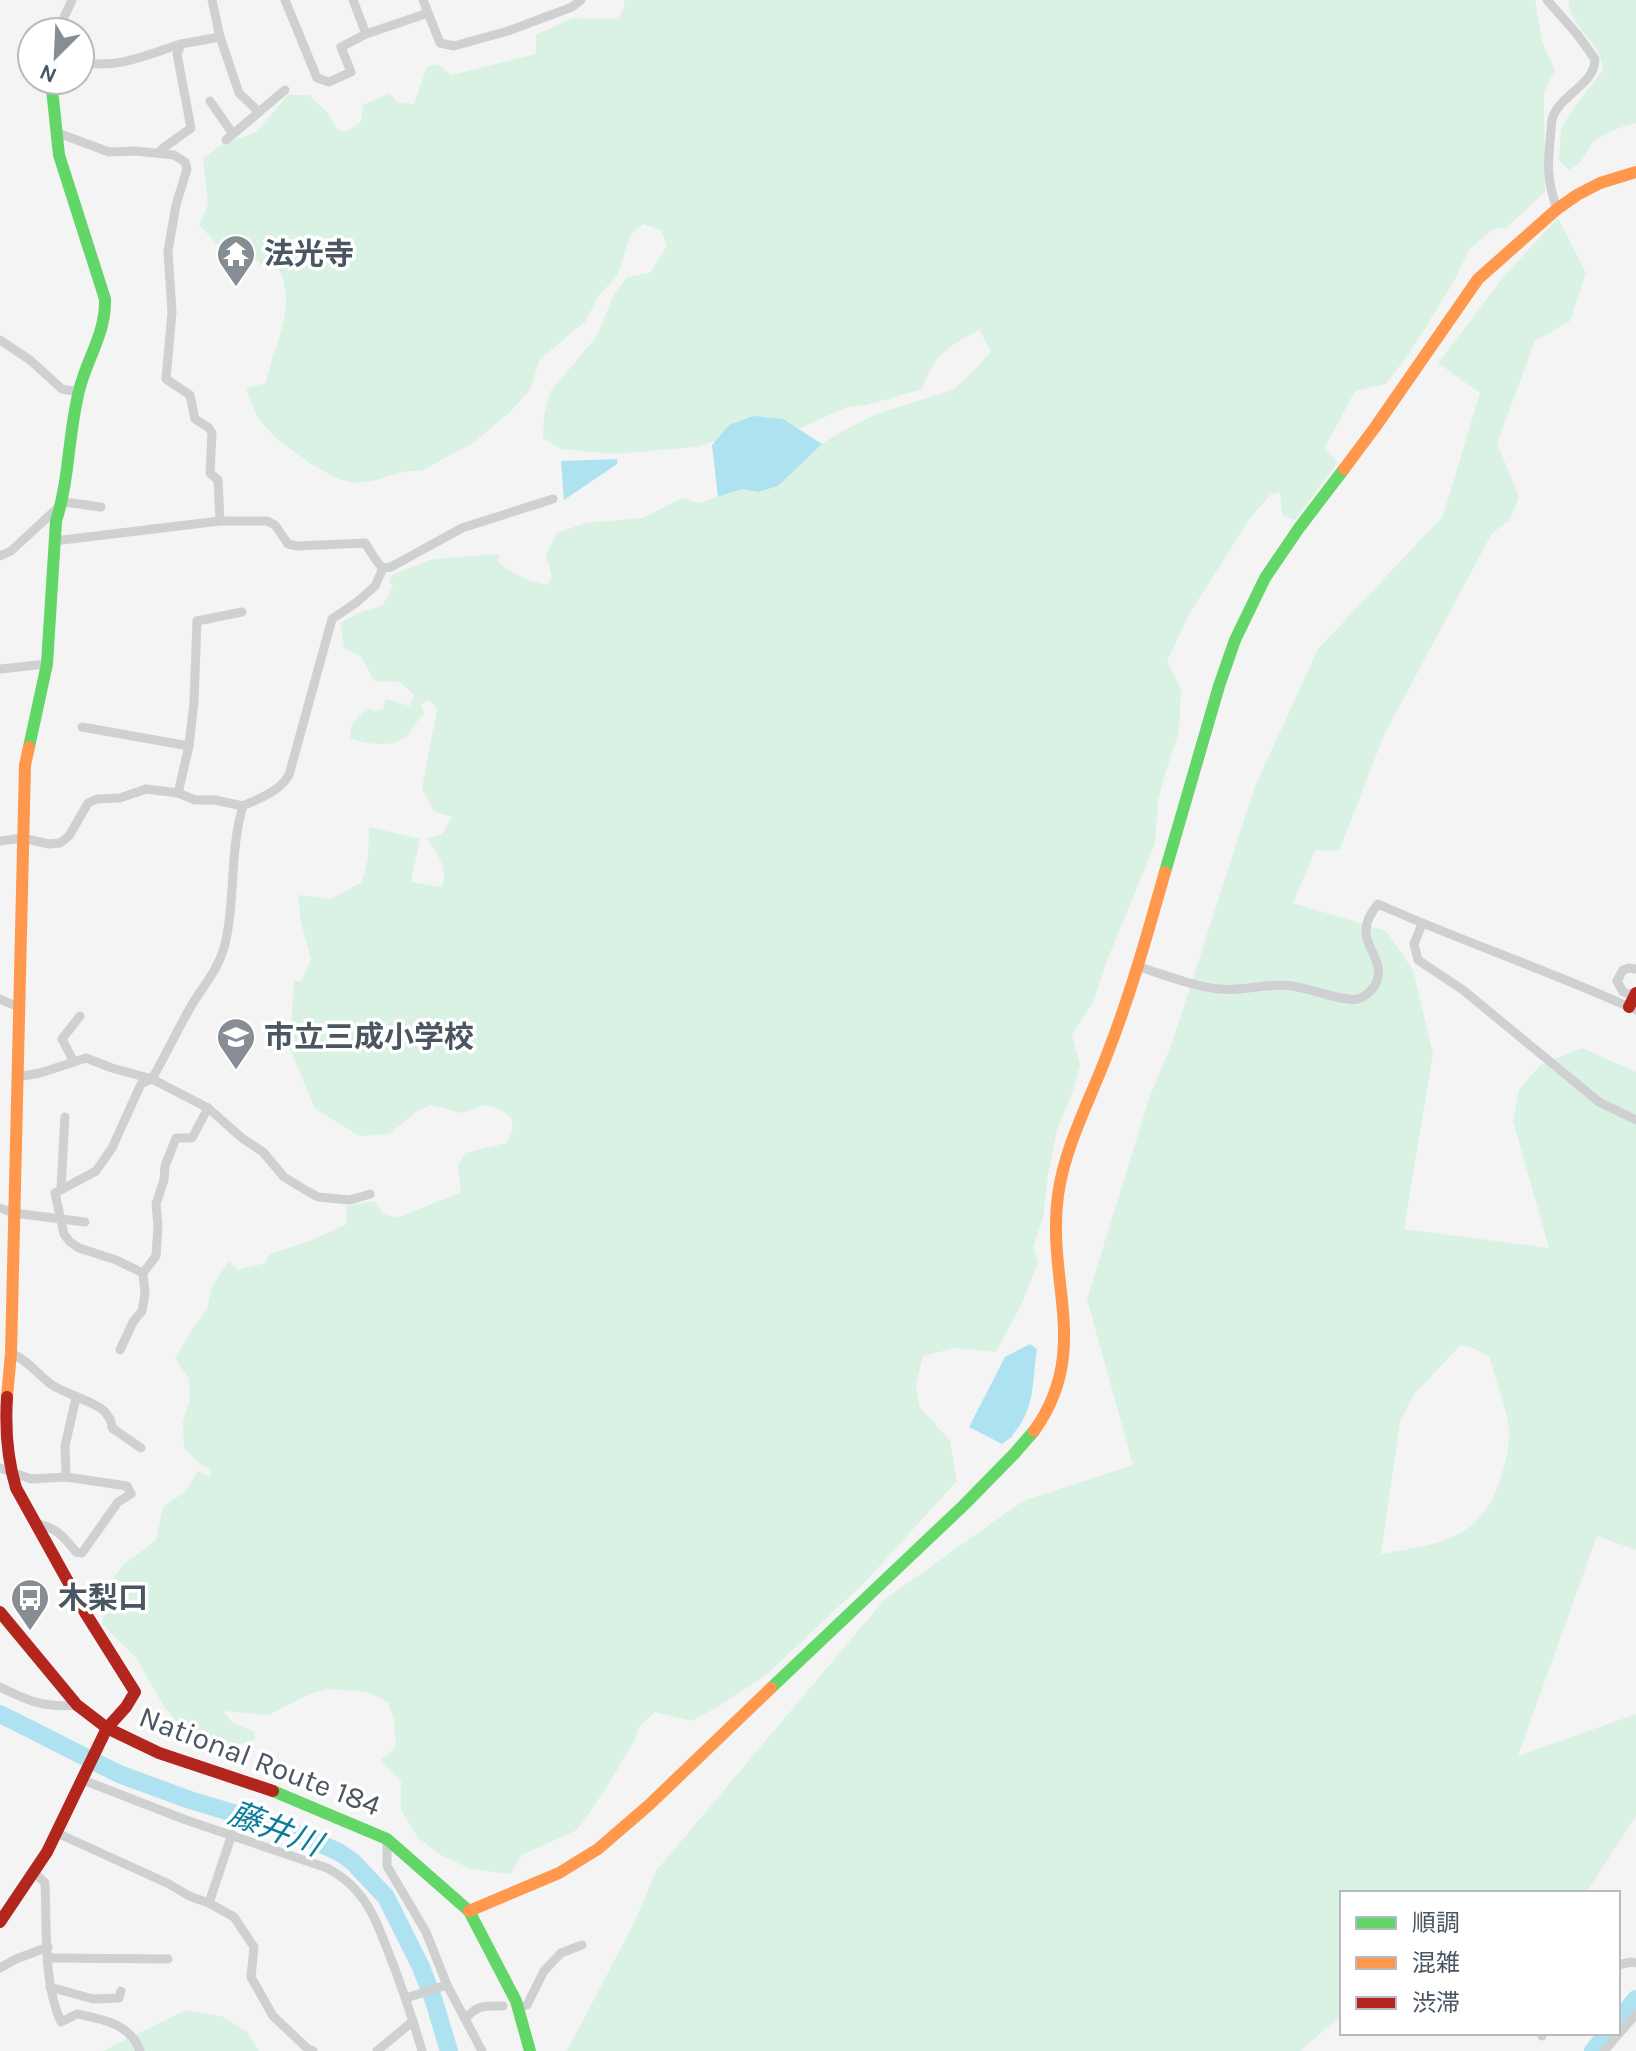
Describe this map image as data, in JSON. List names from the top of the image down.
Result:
{
  "streets": {
    "main road": ["National Route 184"]
  },
  "water": ["藤井川"],
  "places": {
    "temple": ["法光寺"],
    "school or university": ["市立三成小学校"],
    "bus stop": ["木梨口"]
  },
  "legend": ["順調", "混雑", "渋滞"],
  "north": "bottom left"
}
